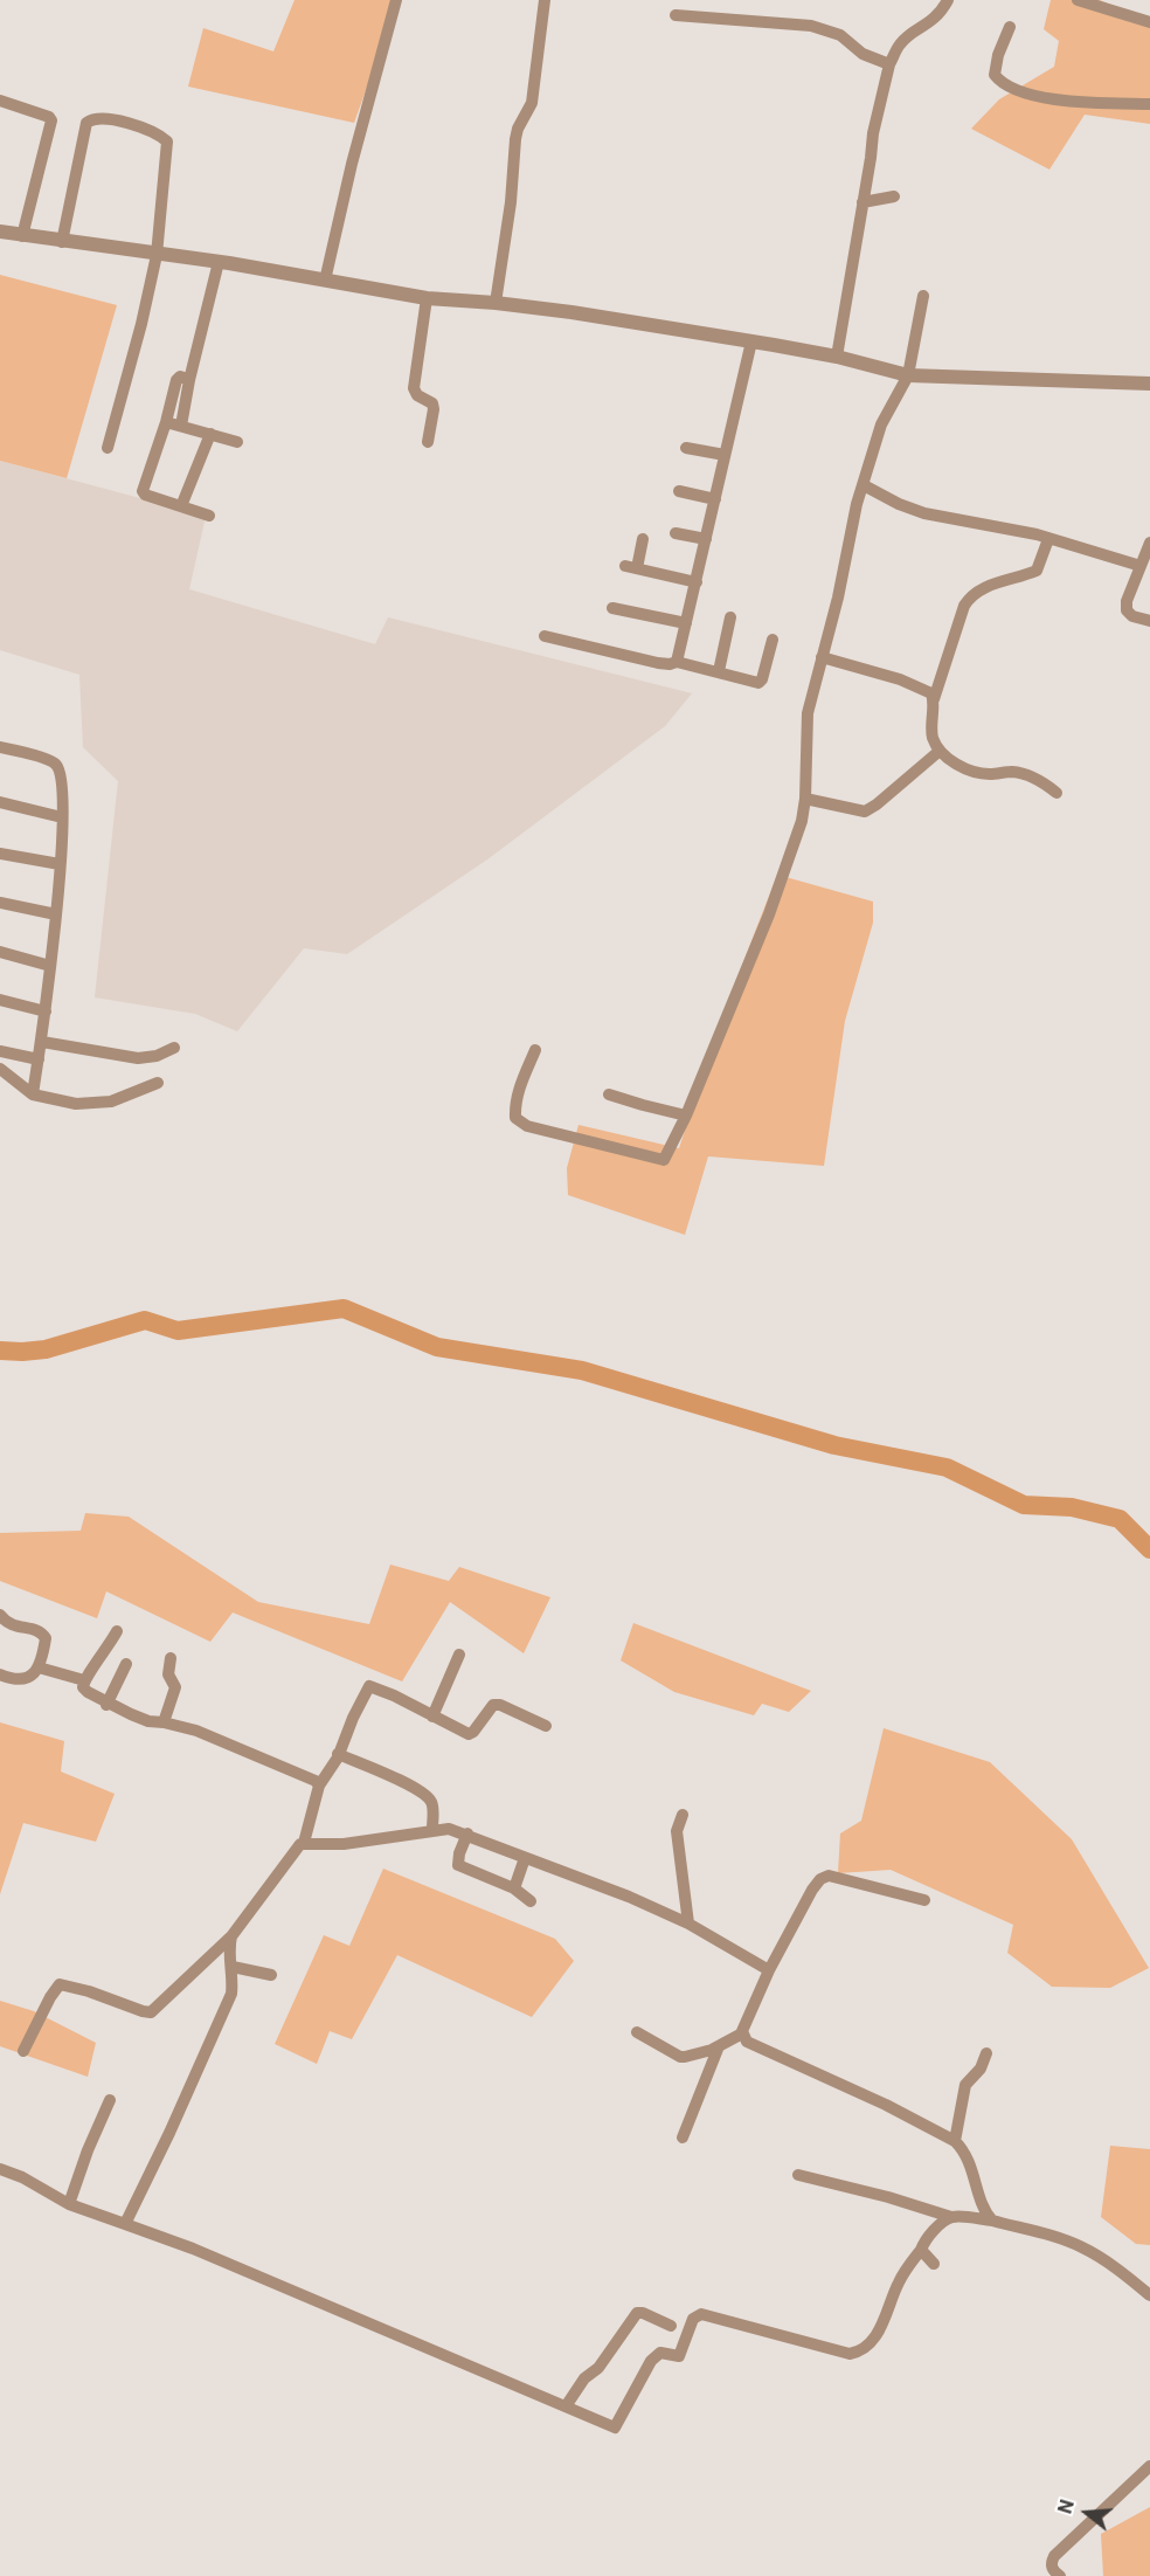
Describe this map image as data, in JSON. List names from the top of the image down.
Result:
{
  "north": "left"
}
